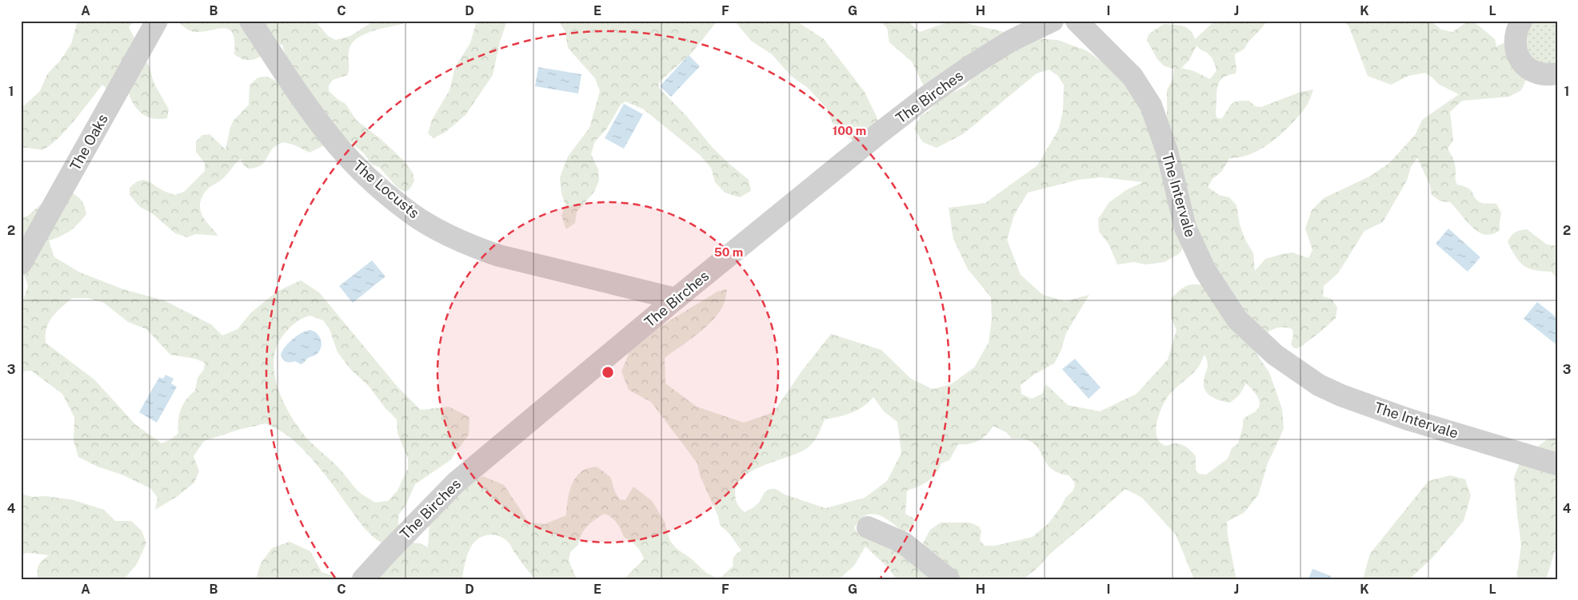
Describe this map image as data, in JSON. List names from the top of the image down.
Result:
{
  "streets": {
    "street": [
      "The Birches",
      "The Oaks",
      "The Locusts",
      "The Intervale"
    ]
  },
  "crossings": [
    ["The Birches", "The Locusts"]
  ],
  "grid": {
    "columns": [
      "A",
      "B",
      "C",
      "D",
      "E",
      "F",
      "G",
      "H",
      "I",
      "J",
      "K",
      "L"
    ],
    "rows": [
      "1",
      "2",
      "3",
      "4"
    ]
  },
  "rings": ["100 m", "50 m"]
}
